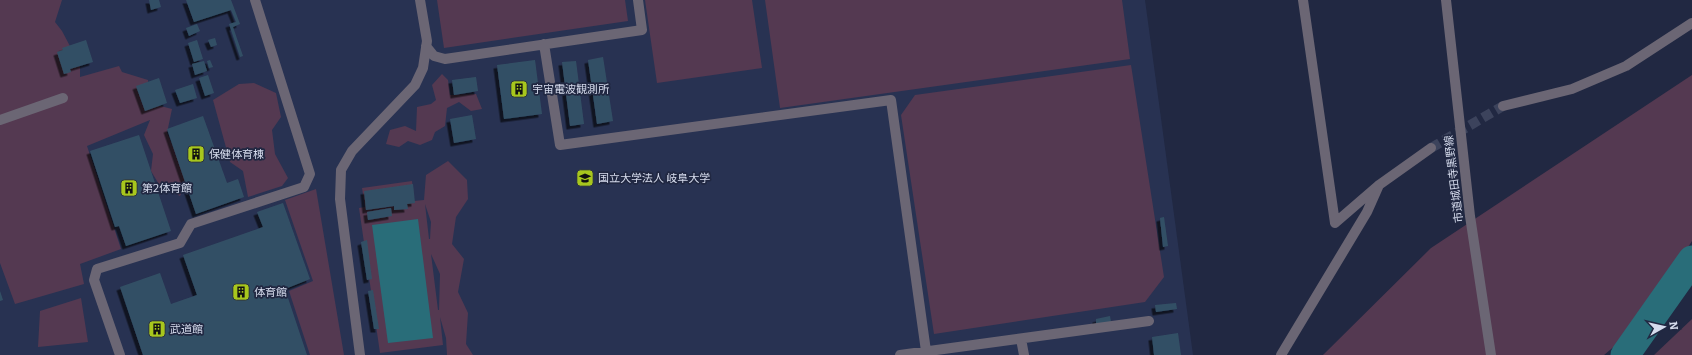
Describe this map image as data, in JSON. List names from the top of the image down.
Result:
{
  "streets": {
    "street": ["市道城田寺黒野線"]
  },
  "places": {
    "building": [
      "宇宙電波観測所",
      "保健体育棟",
      "第2体育館",
      "体育館",
      "武道館"
    ],
    "school or university": ["国立大学法人 岐阜大学"]
  },
  "north": "right"
}
